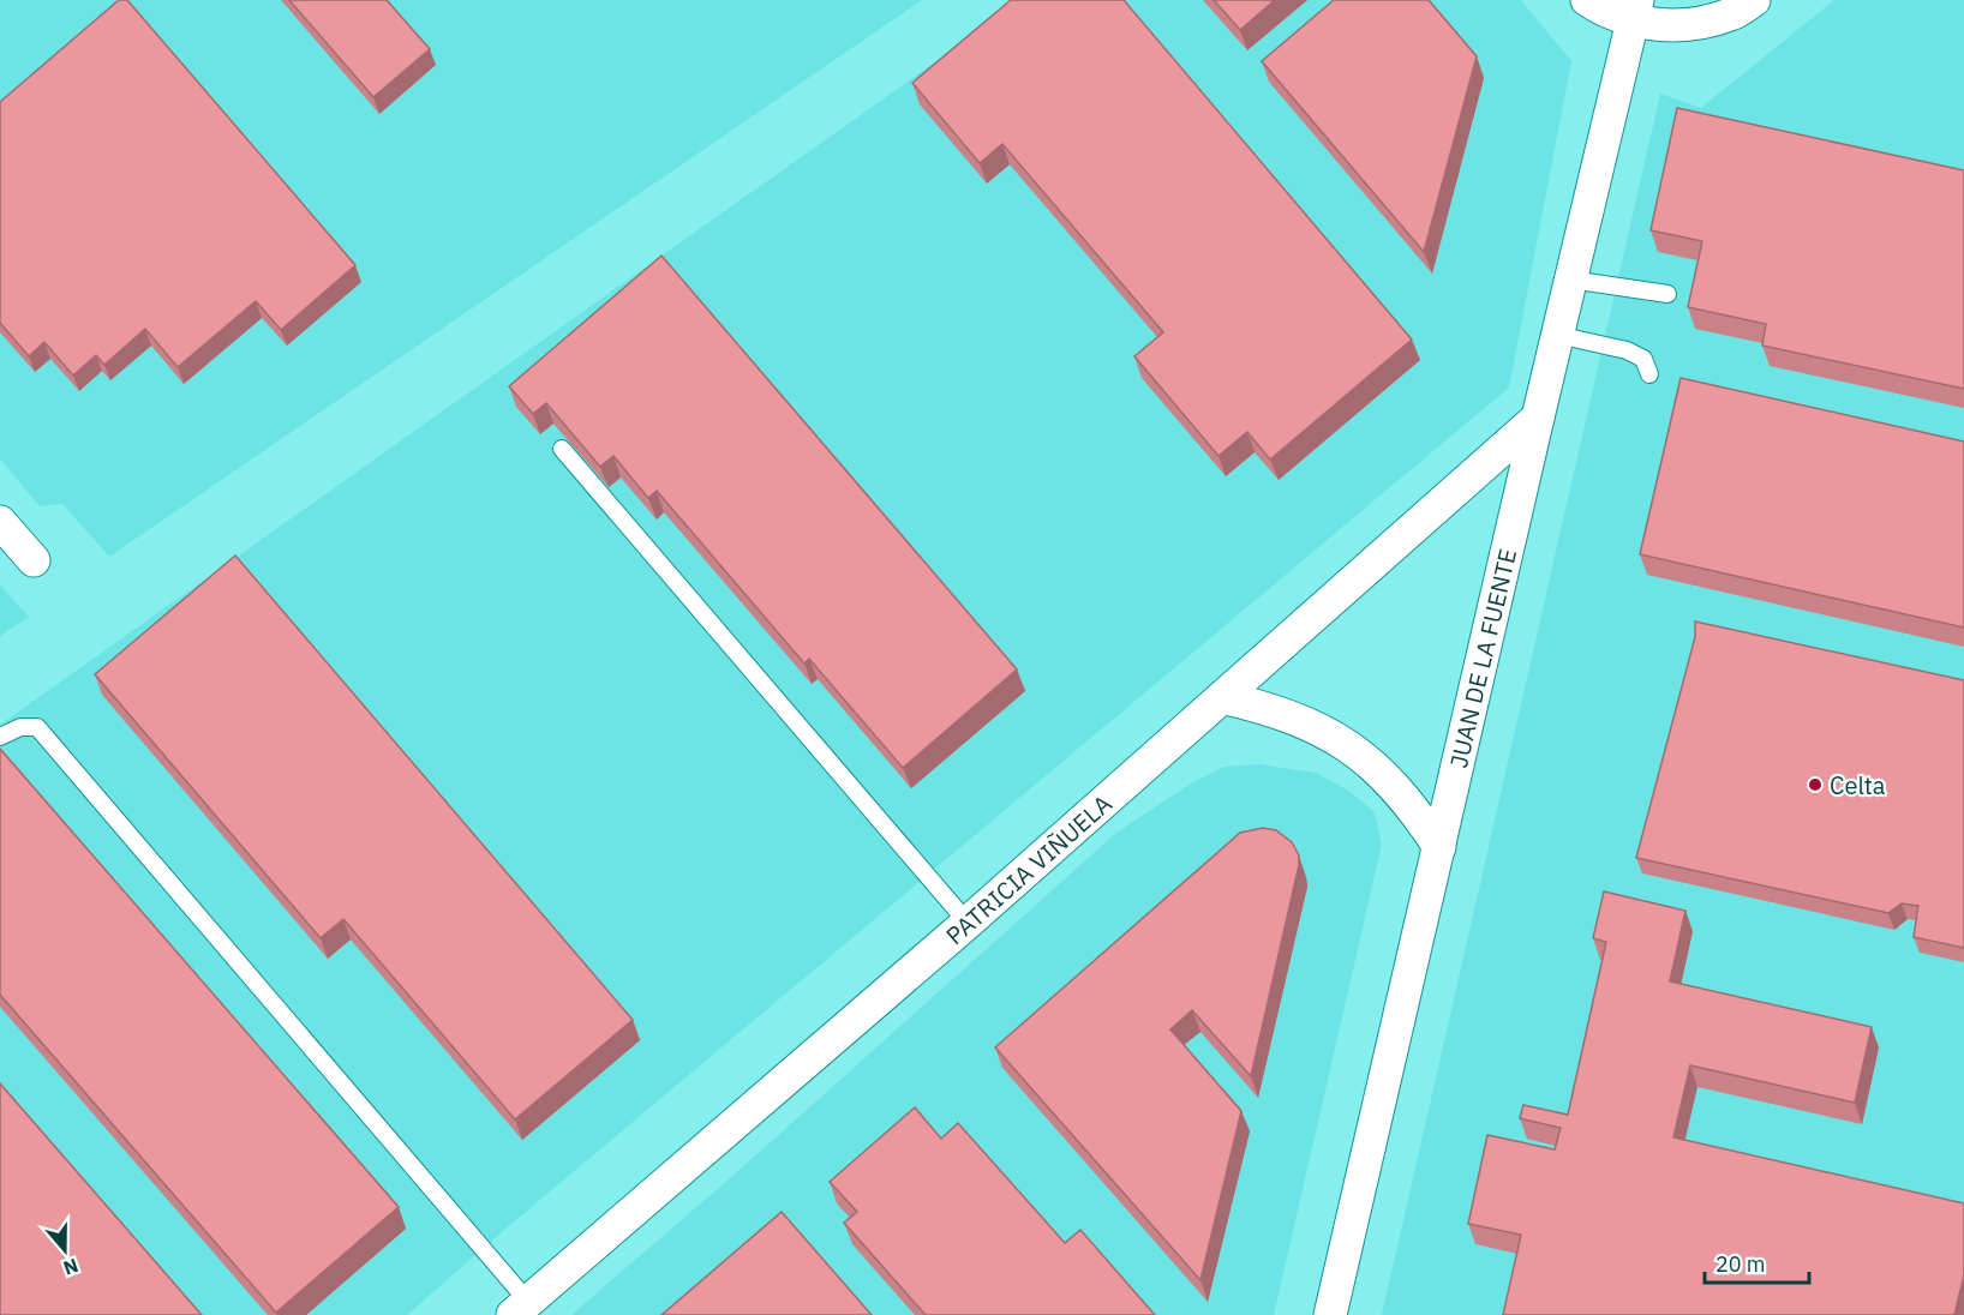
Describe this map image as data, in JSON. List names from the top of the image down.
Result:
{
  "streets": {
    "street": ["JUAN DE LA FUENTE", "PATRICIA VIÑUELA"]
  },
  "crossings": [
    ["JUAN DE LA FUENTE", "PATRICIA VIÑUELA"]
  ],
  "places": ["Celta"],
  "scale_bar": "20 m",
  "north": "bottom"
}
